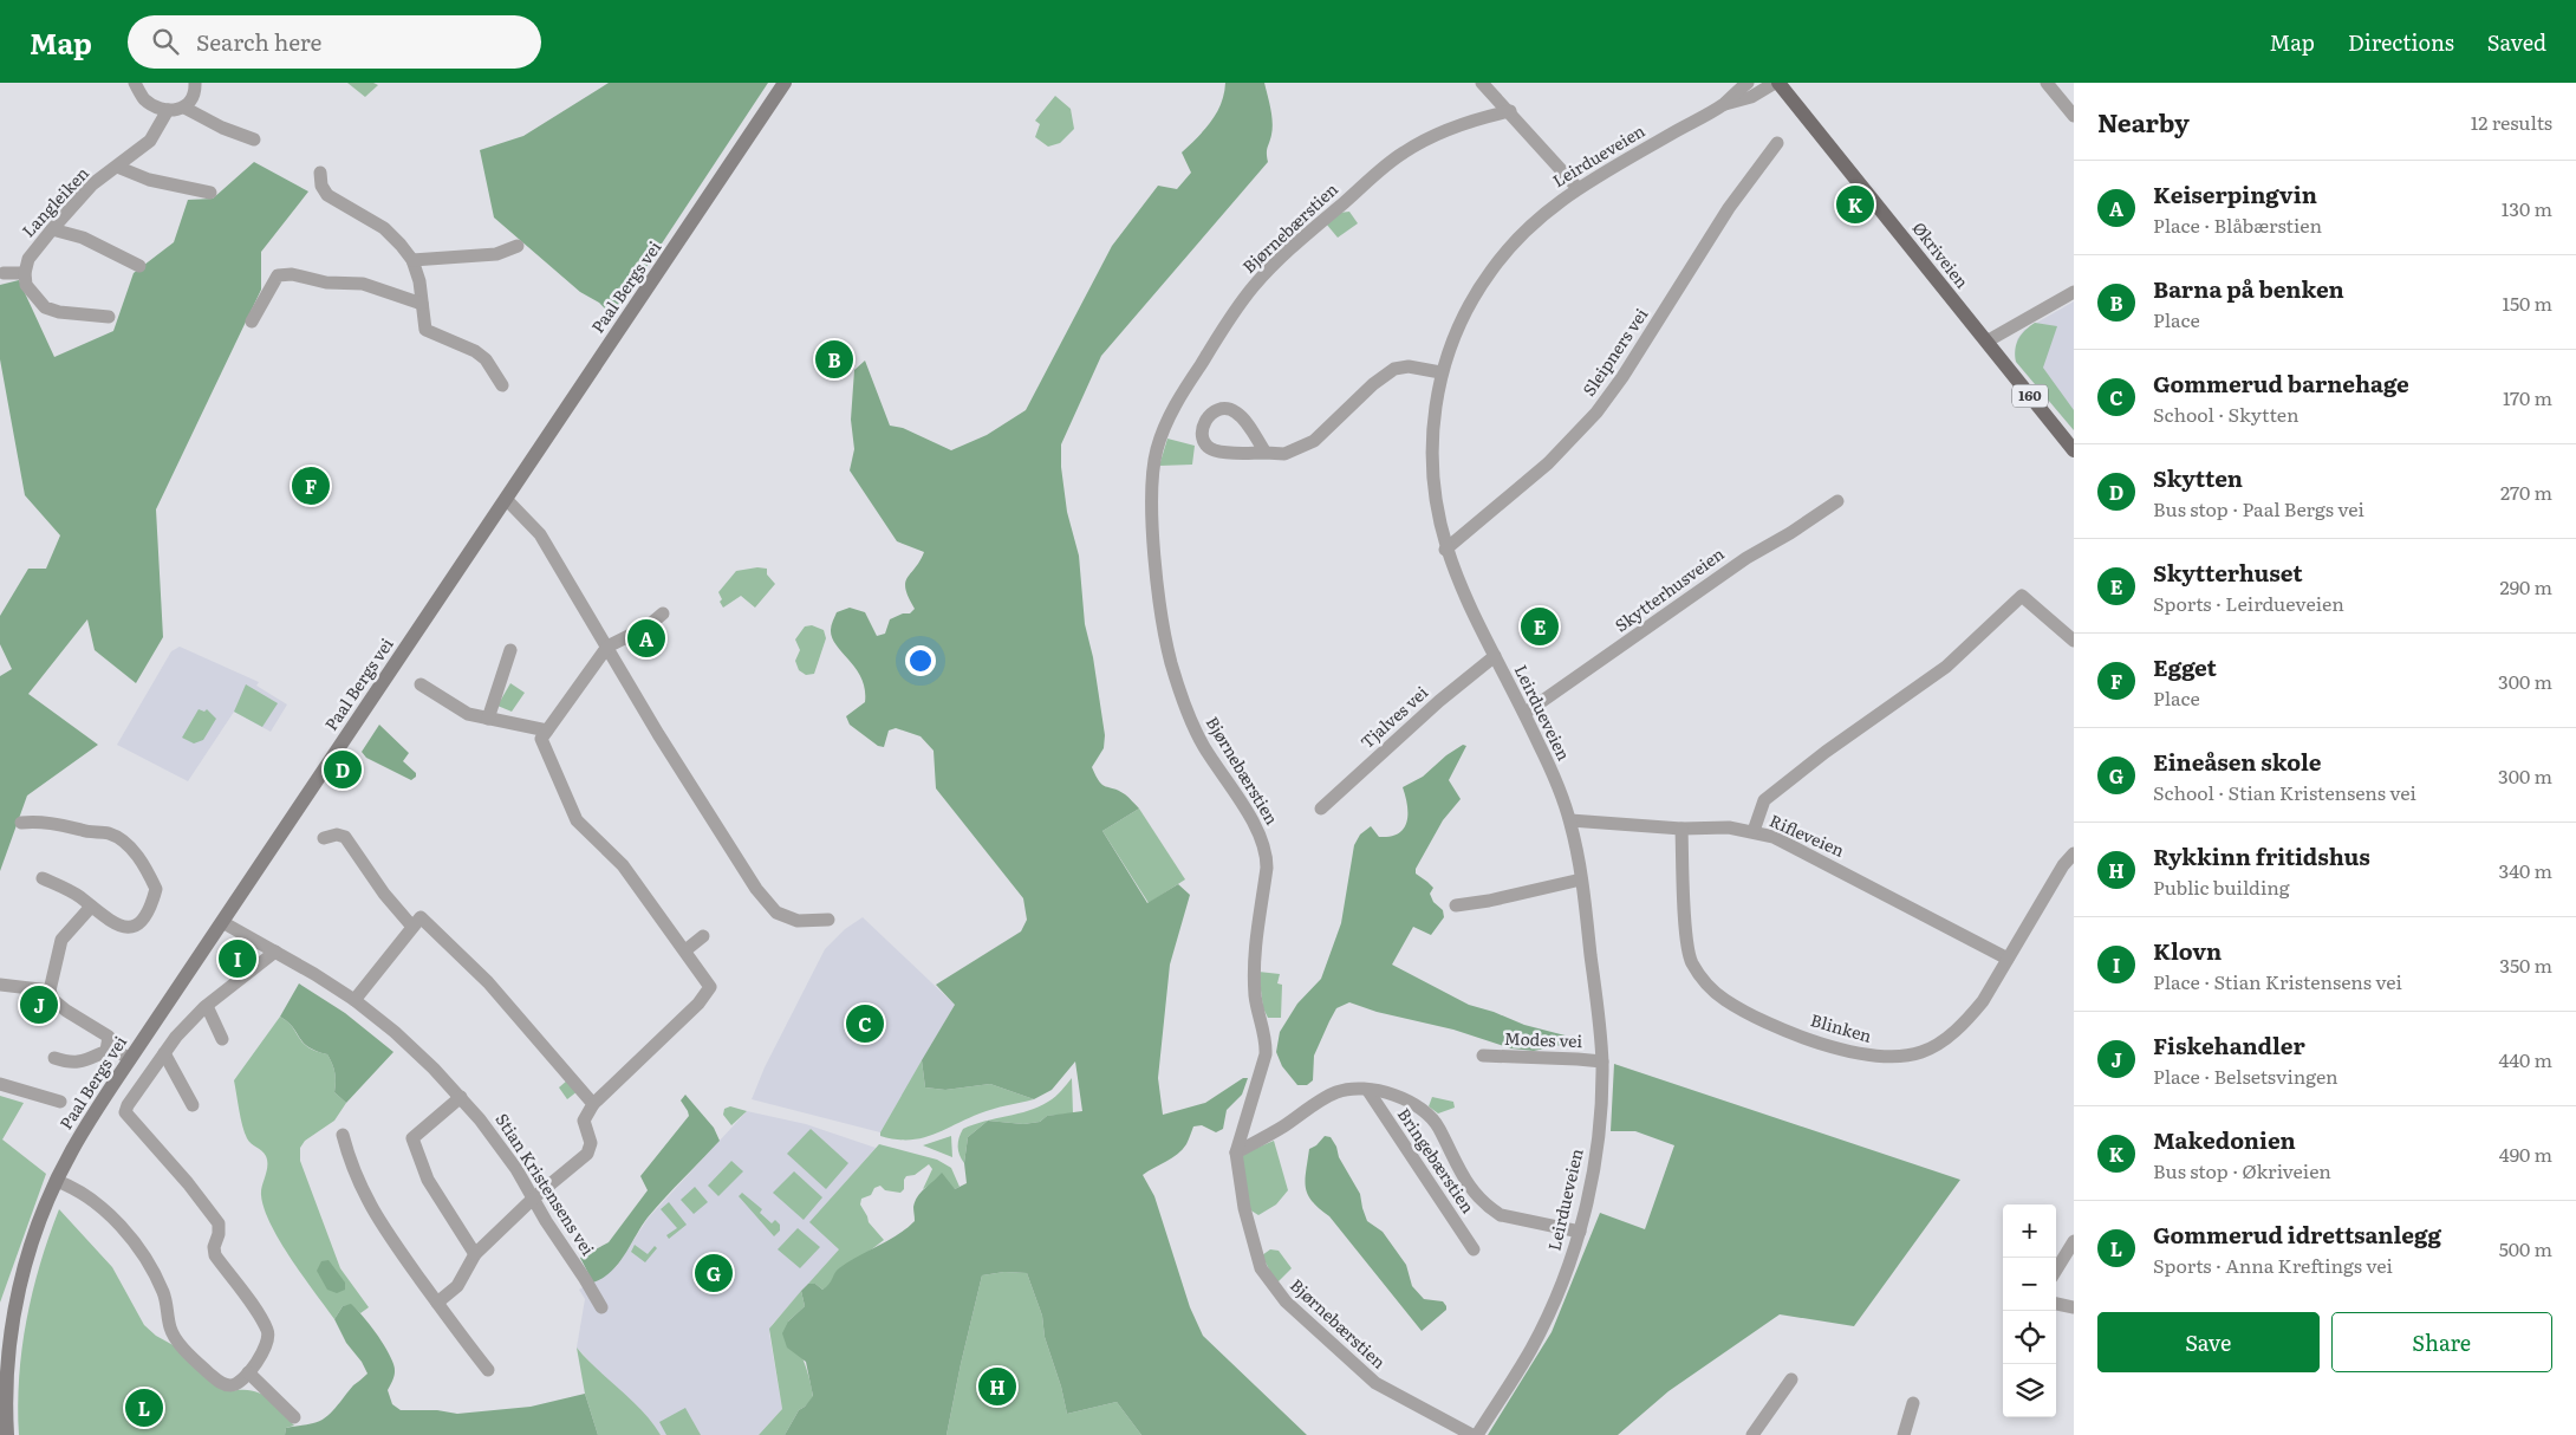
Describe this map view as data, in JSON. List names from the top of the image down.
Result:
{
  "streets": {
    "main road": ["Økriveien", "160"],
    "street": [
      "Leirdueveien",
      "Langleiken",
      "Bjørnebærstien",
      "Paal Bergs vei",
      "Sleipners vei",
      "Skytterhusveien",
      "Tjalves vei",
      "Rifleveien",
      "Blinken",
      "Modes vei",
      "Bringebærstien",
      "Stian Kristensens vei"
    ]
  },
  "crossings": [
    ["Leirdueveien", "Økriveien"],
    ["Leirdueveien", "Sleipners vei"],
    ["Leirdueveien", "Skytterhusveien"],
    ["Leirdueveien", "Tjalves vei"],
    ["Leirdueveien", "Rifleveien"],
    ["Leirdueveien", "Modes vei"],
    ["Leirdueveien", "Bringebærstien"],
    ["Bjørnebærstien", "Bringebærstien"],
    ["Paal Bergs vei", "Stian Kristensens vei"],
    ["Rifleveien", "Blinken"]
  ],
  "page": {
    "header": "Map",
    "search": "Search here",
    "nav": ["Map", "Directions", "Saved"],
    "heading": ["Nearby", "12 results"],
    "list": [
      {
        "mark": "A",
        "name": "Keiserpingvin",
        "note": "Place · Blåbærstien",
        "value": "130 m"
      },
      {
        "mark": "B",
        "name": "Barna på benken",
        "note": "Place",
        "value": "150 m"
      },
      {
        "mark": "C",
        "name": "Gommerud barnehage",
        "note": "School · Skytten",
        "value": "170 m"
      },
      {
        "mark": "D",
        "name": "Skytten",
        "note": "Bus stop · Paal Bergs vei",
        "value": "270 m"
      },
      {
        "mark": "E",
        "name": "Skytterhuset",
        "note": "Sports · Leirdueveien",
        "value": "290 m"
      },
      {
        "mark": "F",
        "name": "Egget",
        "note": "Place",
        "value": "300 m"
      },
      {
        "mark": "G",
        "name": "Eineåsen skole",
        "note": "School · Stian Kristensens vei",
        "value": "300 m"
      },
      {
        "mark": "H",
        "name": "Rykkinn fritidshus",
        "note": "Public building",
        "value": "340 m"
      },
      {
        "mark": "I",
        "name": "Klovn",
        "note": "Place · Stian Kristensens vei",
        "value": "350 m"
      },
      {
        "mark": "J",
        "name": "Fiskehandler",
        "note": "Place · Belsetsvingen",
        "value": "440 m"
      },
      {
        "mark": "K",
        "name": "Makedonien",
        "note": "Bus stop · Økriveien",
        "value": "490 m"
      },
      {
        "mark": "L",
        "name": "Gommerud idrettsanlegg",
        "note": "Sports · Anna Kreftings vei",
        "value": "500 m"
      }
    ],
    "pins": [
      "K",
      "B",
      "F",
      "E",
      "A",
      "D",
      "I",
      "J",
      "C",
      "G",
      "H",
      "L"
    ],
    "map_buttons": ["+", "−"],
    "buttons": ["Save", "Share"]
  }
}
